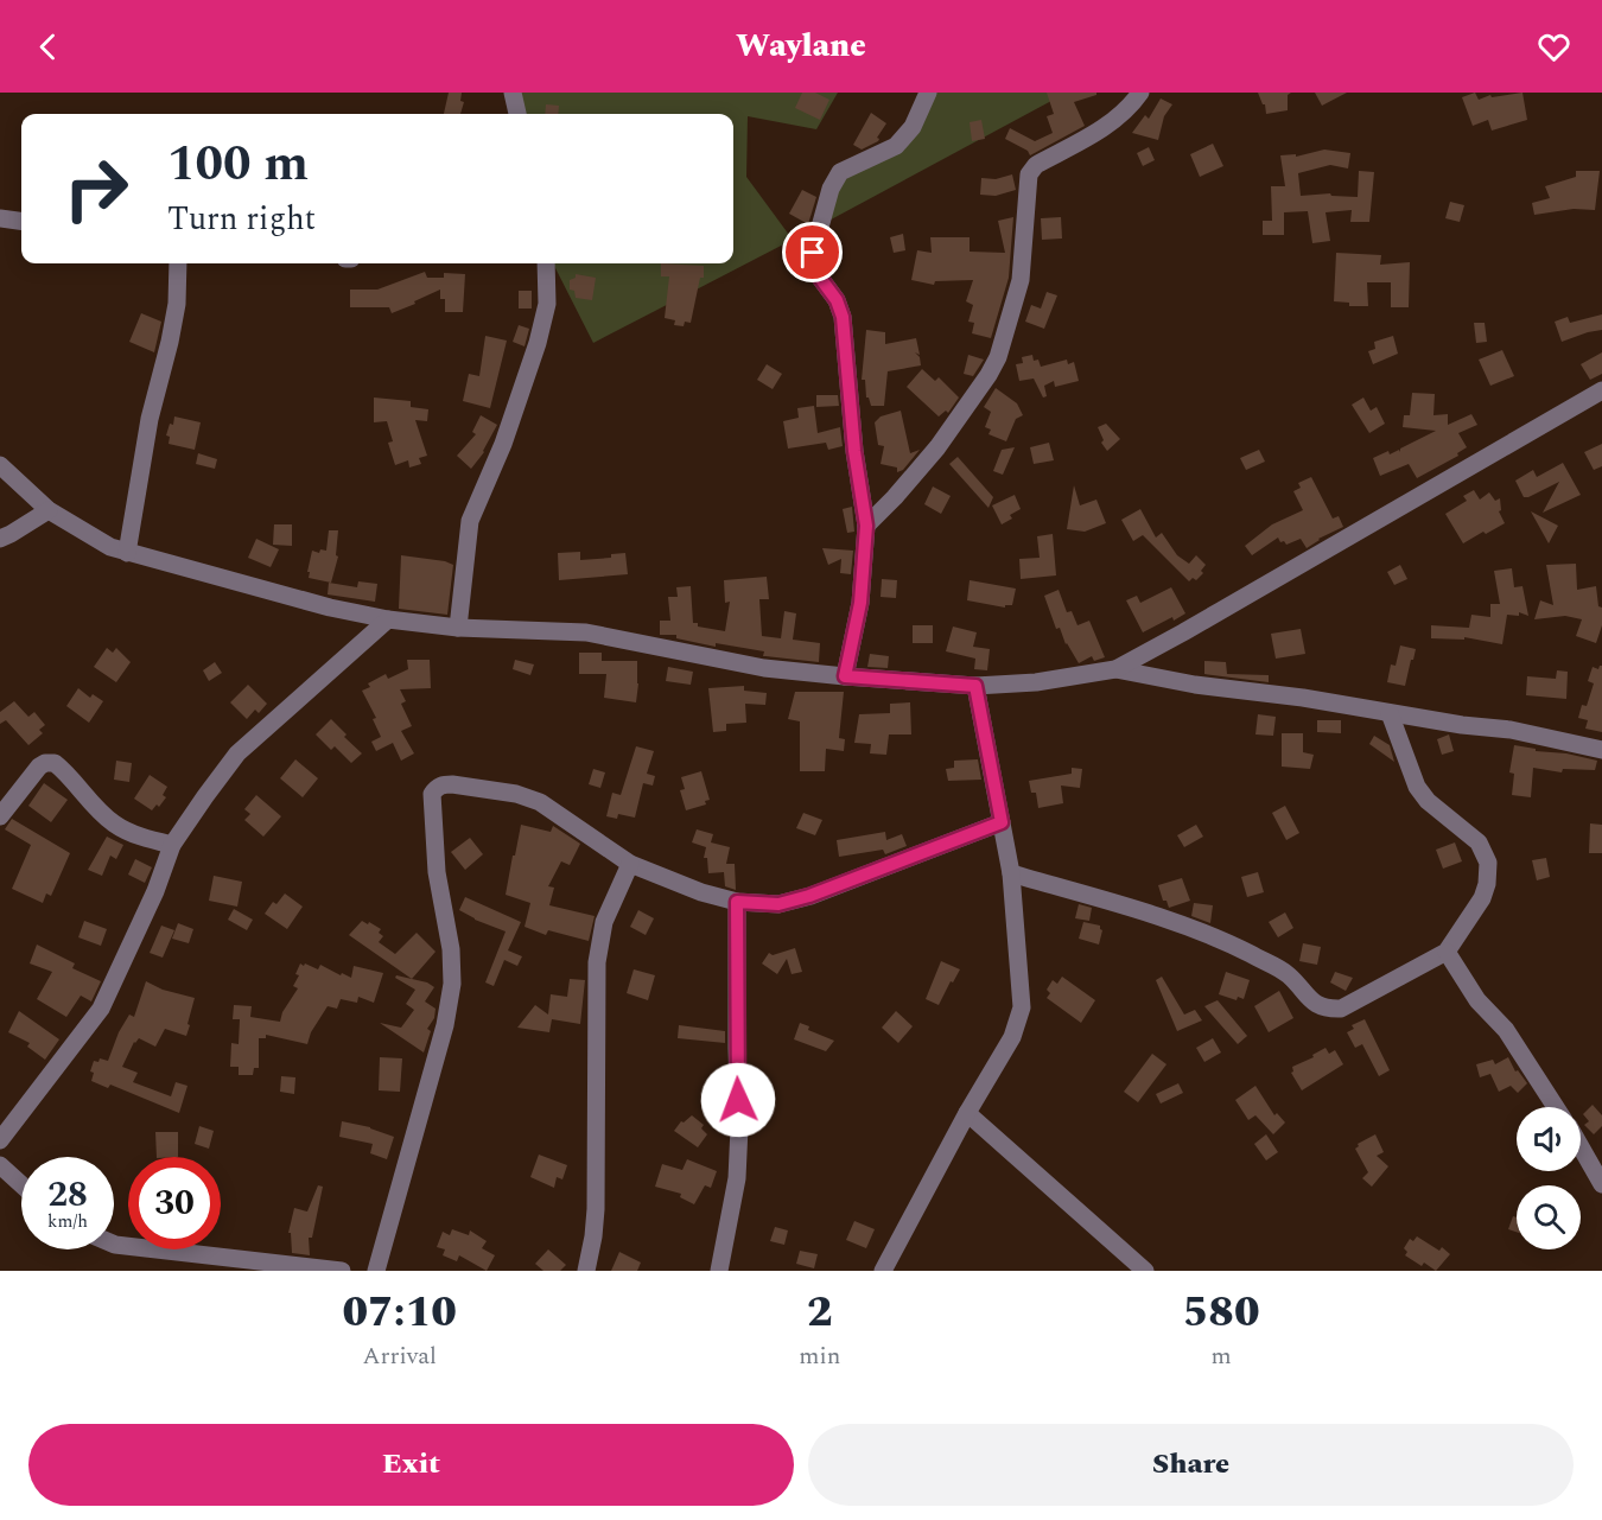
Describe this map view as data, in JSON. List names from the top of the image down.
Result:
{
  "page": {
    "header": "Waylane",
    "turn": ["100 m", "Turn right"],
    "speed": "28 km/h",
    "limit": "30",
    "eta": [
      "07:10",
      "Arrival",
      "2",
      "min",
      "580",
      "m"
    ],
    "buttons": ["Exit", "Share"]
  }
}
